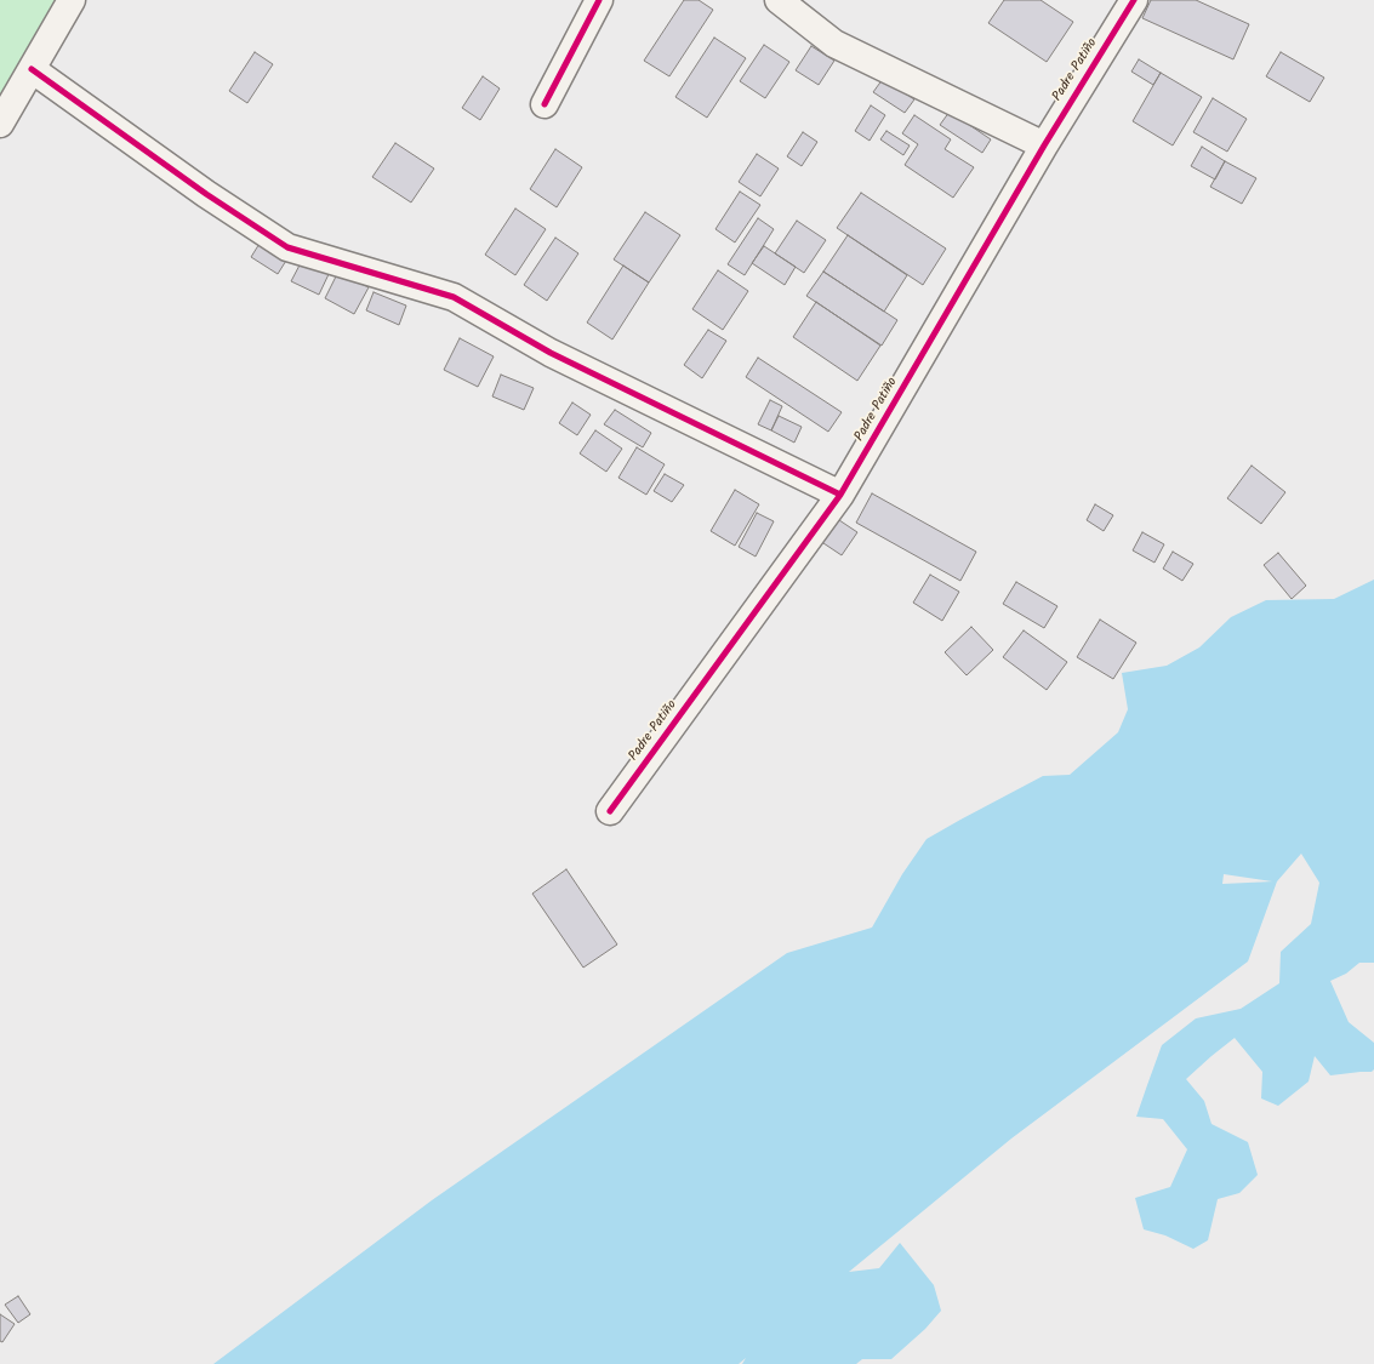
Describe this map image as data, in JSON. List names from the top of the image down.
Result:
{
  "streets": {
    "street": ["Padre Patiño"]
  }
}
